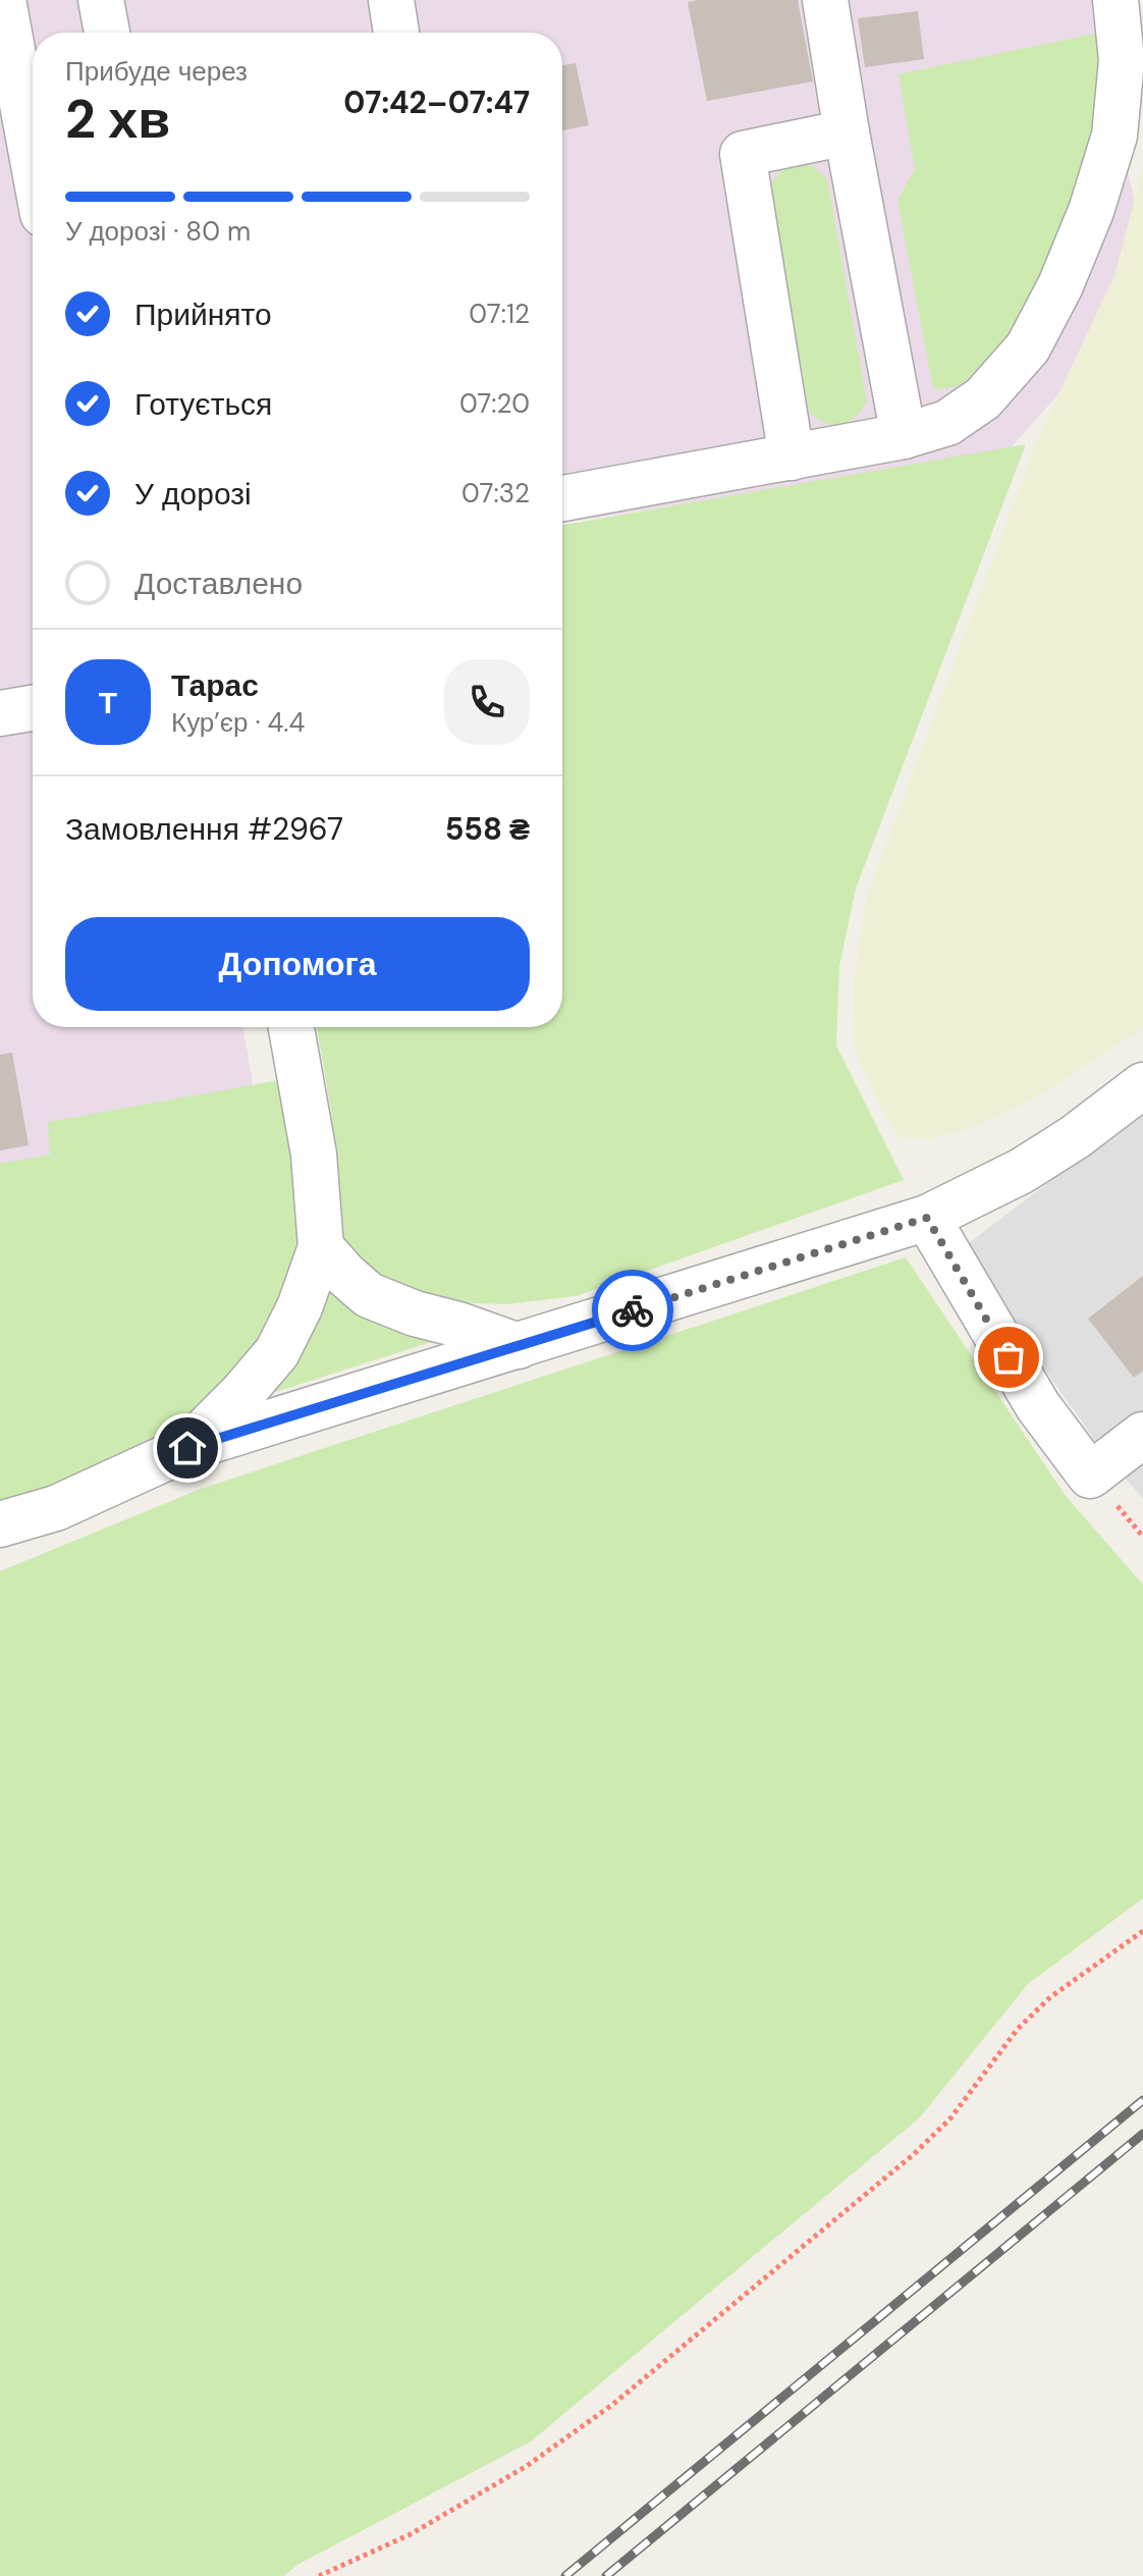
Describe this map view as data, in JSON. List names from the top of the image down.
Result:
{
  "page": {
    "heading": ["2 хв", "Прибуде через", "07:42–07:47"],
    "panel": [
      "Тарас",
      "Кур’єр · 4.4",
      "Замовлення #2967",
      "558 ₴"
    ],
    "bar": "У дорозі · 80 m",
    "list": [
      ["Прийнято", "07:12"],
      ["Готується", "07:20"],
      ["У дорозі", "07:32"],
      "Доставлено"
    ],
    "round": "Т",
    "buttons": "Допомога"
  }
}
